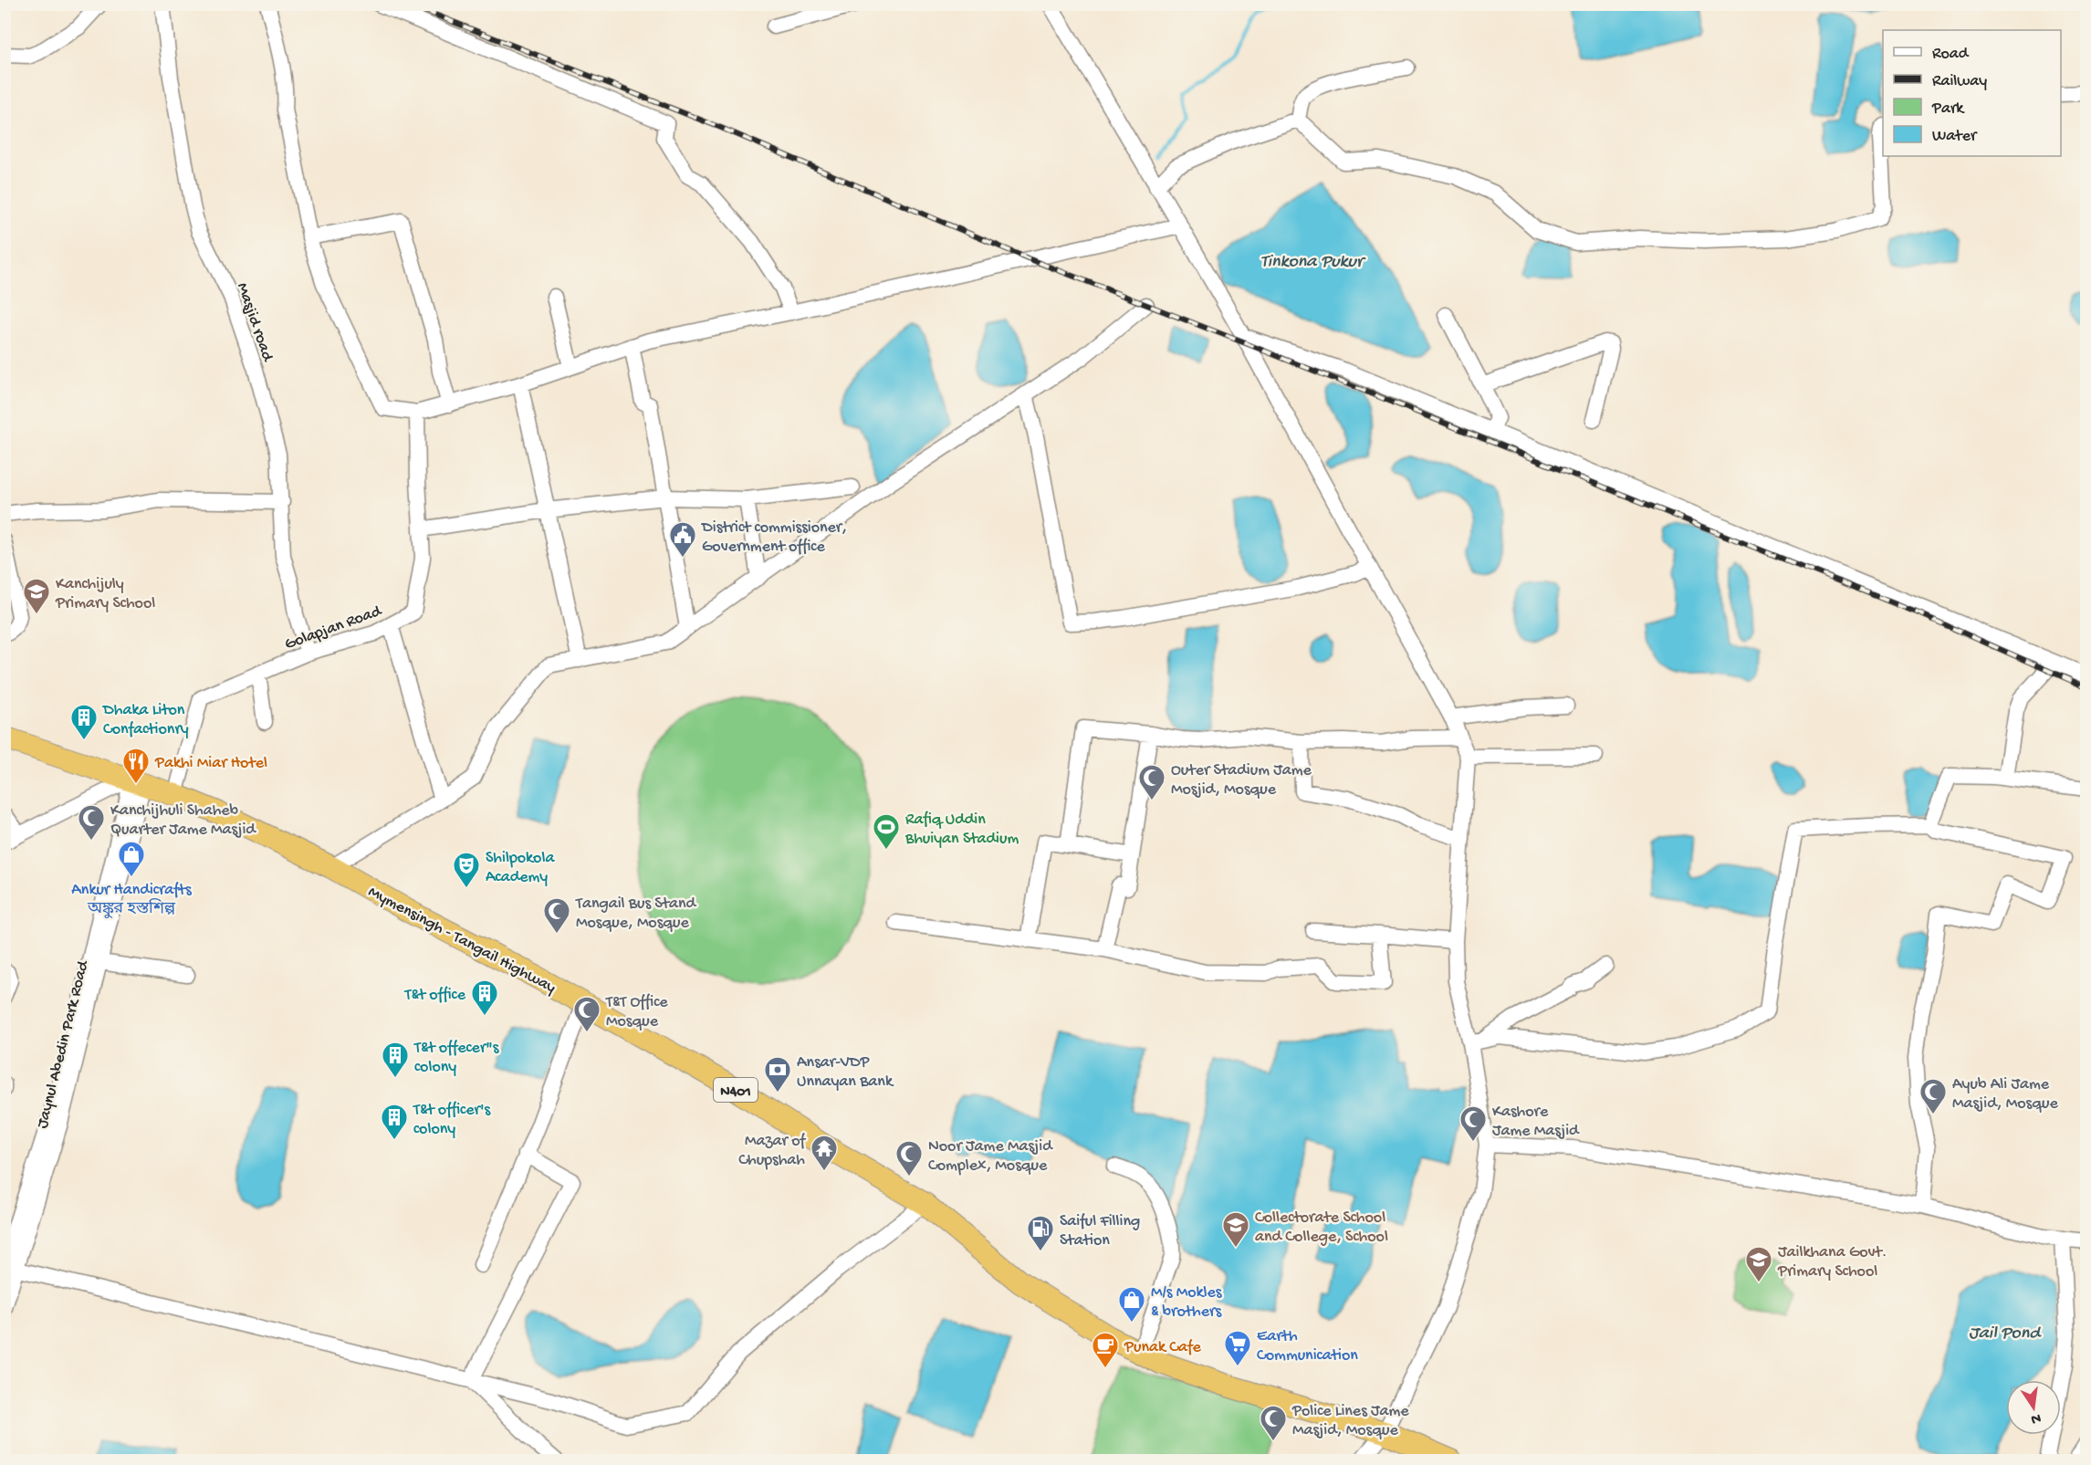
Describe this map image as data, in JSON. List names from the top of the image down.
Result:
{
  "streets": {
    "highway": ["Mymensingh - Tangail Highway", "N401"],
    "street": ["Masjid road", "Golapjan Road", "Jaynul Abedin Park Road"]
  },
  "crossings": [
    ["Masjid road", "Golapjan Road"],
    ["Golapjan Road", "Mymensingh - Tangail Highway"],
    ["Mymensingh - Tangail Highway", "Jaynul Abedin Park Road"]
  ],
  "water": ["Tinkona Pukur", "Jail Pond"],
  "places": {
    "public building": ["District commissioner, Government office"],
    "school or university": ["Kanchijuly Primary School", "Collectorate School and College, School", "Jailkhana Govt. Primary School"],
    "building": [
      "Dhaka Liton Confactionry",
      "T&t office",
      "T&t offecer\"s colony",
      "T&t officer's colony"
    ],
    "restaurant": ["Pakhi Miar Hotel"],
    "mosque": [
      "Outer Stadium Jame Mosjid, Mosque",
      "Kanchijhuli Shaheb Quarter Jame Masjid",
      "Tangail Bus Stand Mosque, Mosque",
      "T&T Office Mosque",
      "Ayub Ali Jame Masjid, Mosque",
      "Kashore Jame Masjid",
      "Noor Jame Masjid Complex, Mosque",
      "Police Lines Jame Masjid, Mosque"
    ],
    "sports": ["Rafiq Uddin Bhuiyan Stadium"],
    "shop": ["Ankur Handicrafts অঙ্কুর হস্তশিল্প", "M/s Mokles & brothers"],
    "theatre": ["Shilpokola Academy"],
    "bank": ["Ansar-VDP Unnayan Bank"],
    "temple": ["Mazar of Chupshah"],
    "fuel station": ["Saiful Filling Station"],
    "supermarket": ["Earth Communication"],
    "cafe": ["Punak Cafe"]
  },
  "legend": [
    "Road",
    "Railway",
    "Park",
    "Water"
  ],
  "north": "bottom"
}
